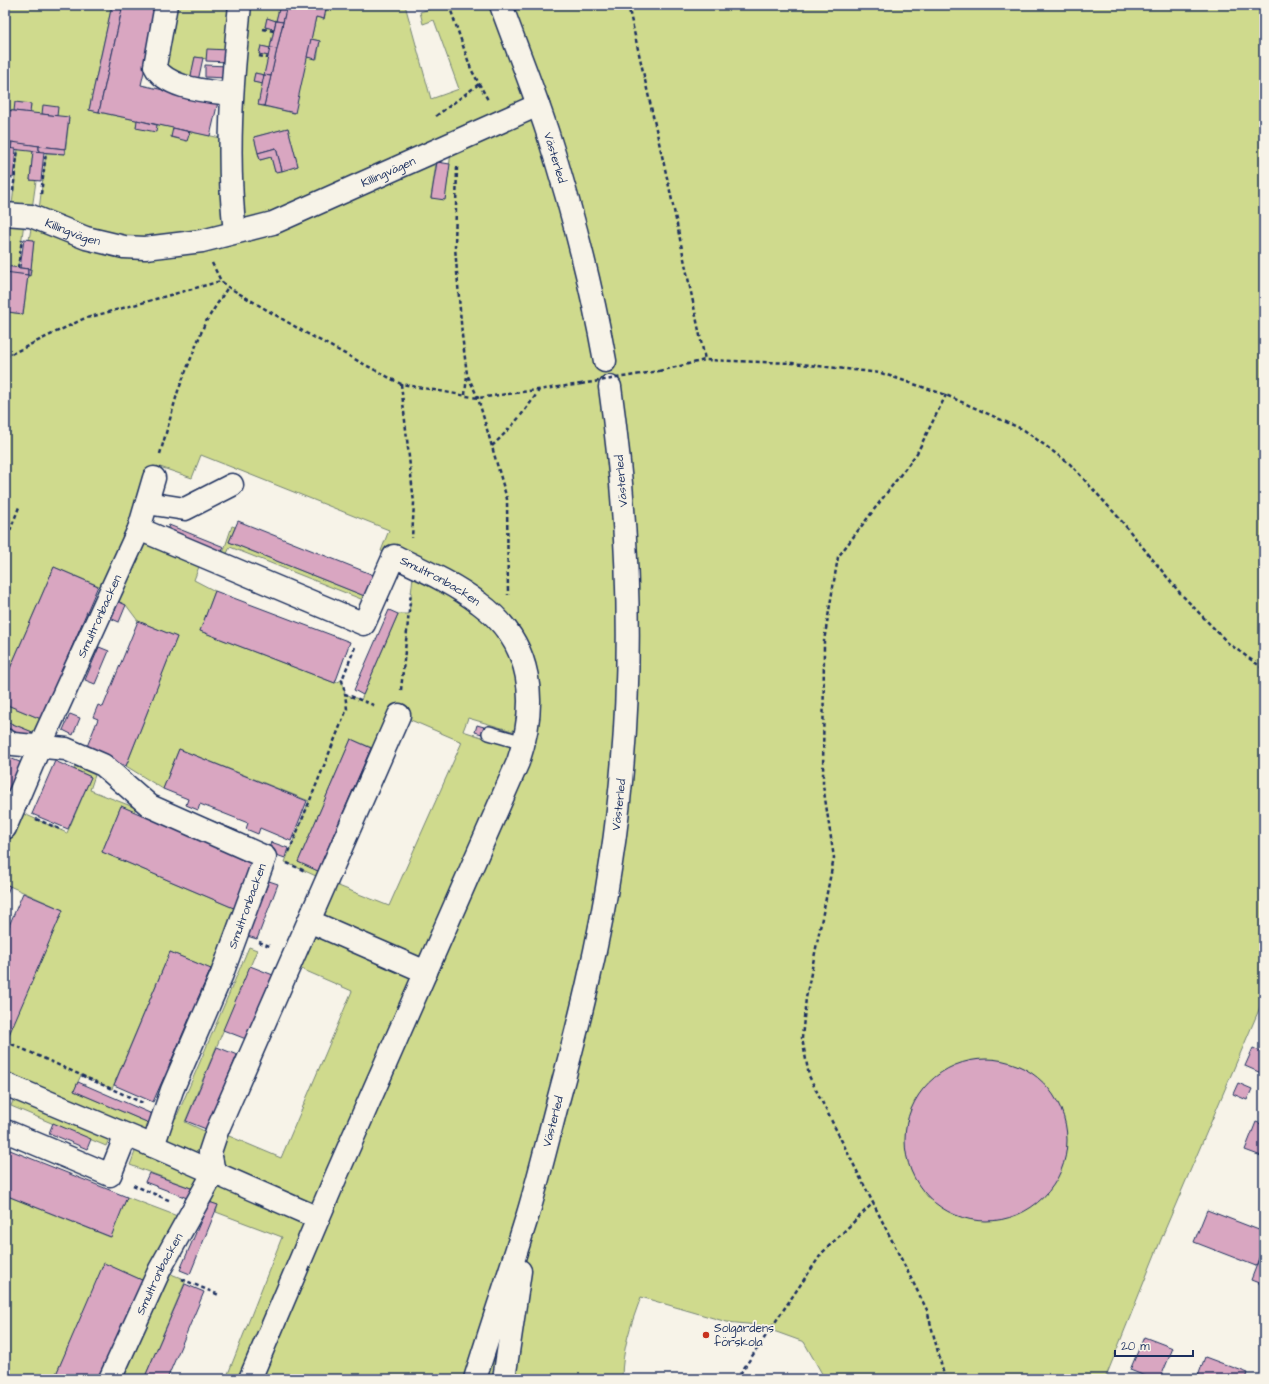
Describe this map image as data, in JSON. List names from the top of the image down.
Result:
{
  "streets": {
    "street": ["Västerled", "Killingvägen", "Smultronbacken"]
  },
  "crossings": [
    ["Västerled", "Killingvägen"]
  ],
  "places": ["Solgårdens förskola"],
  "scale_bar": "20 m"
}
